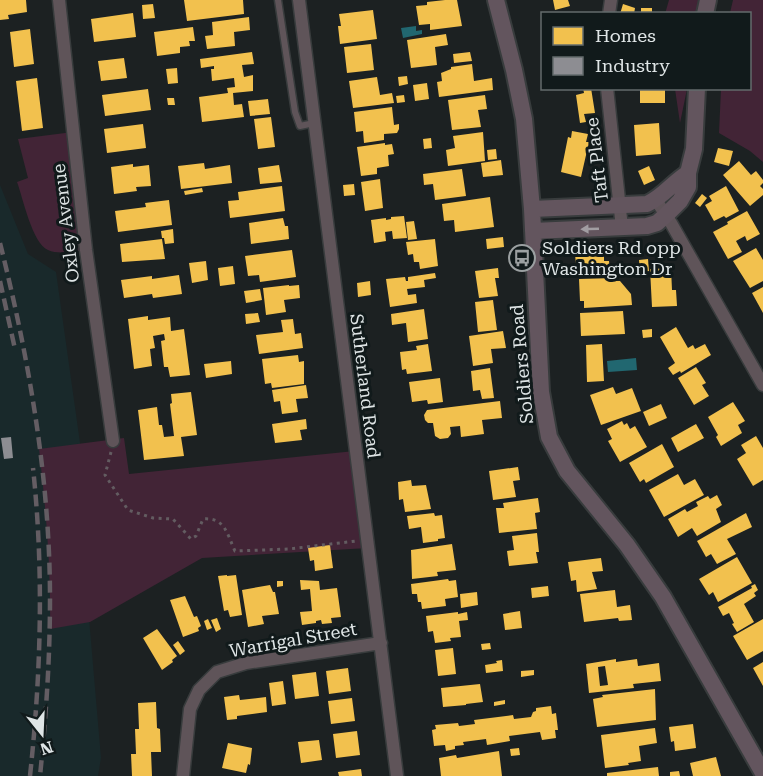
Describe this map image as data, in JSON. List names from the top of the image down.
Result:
{
  "streets": {
    "street": [
      "Taft Place",
      "Oxley Avenue",
      "Soldiers Road",
      "Sutherland Road",
      "Warrigal Street"
    ]
  },
  "crossings": [
    ["Sutherland Road", "Warrigal Street"]
  ],
  "places": {
    "bus stop": ["Soldiers Rd opp Washington Dr"]
  },
  "legend": ["Homes", "Industry"],
  "north": "bottom"
}
